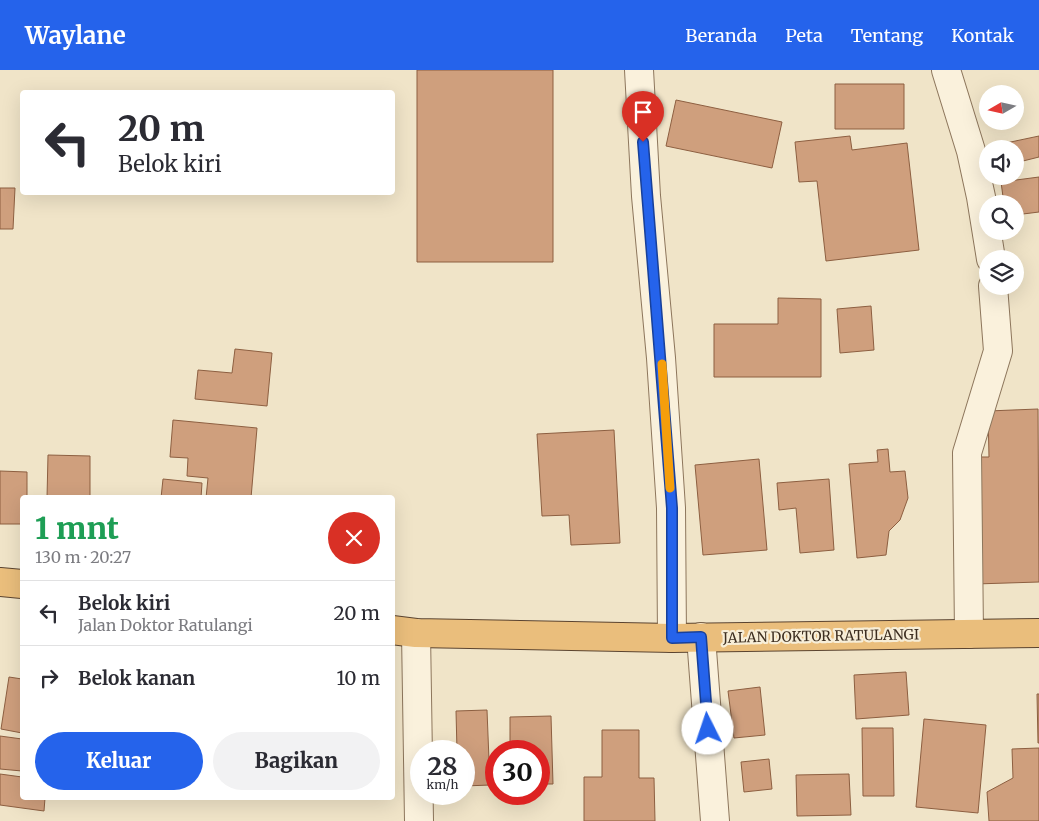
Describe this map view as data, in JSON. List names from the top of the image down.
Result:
{
  "streets": {
    "highway": ["JALAN DOKTOR RATULANGI"]
  },
  "north": "left",
  "page": {
    "header": "Waylane",
    "nav": [
      "Beranda",
      "Peta",
      "Tentang",
      "Kontak"
    ],
    "turn": ["20 m", "Belok kiri"],
    "heading": ["1 mnt", "130 m · 20:27"],
    "list": [
      {
        "name": "Belok kiri",
        "note": "Jalan Doktor Ratulangi",
        "value": "20 m"
      },
      {
        "name": "Belok kanan",
        "value": "10 m"
      }
    ],
    "buttons": ["Keluar", "Bagikan"],
    "speed": "28 km/h",
    "limit": "30"
  }
}
